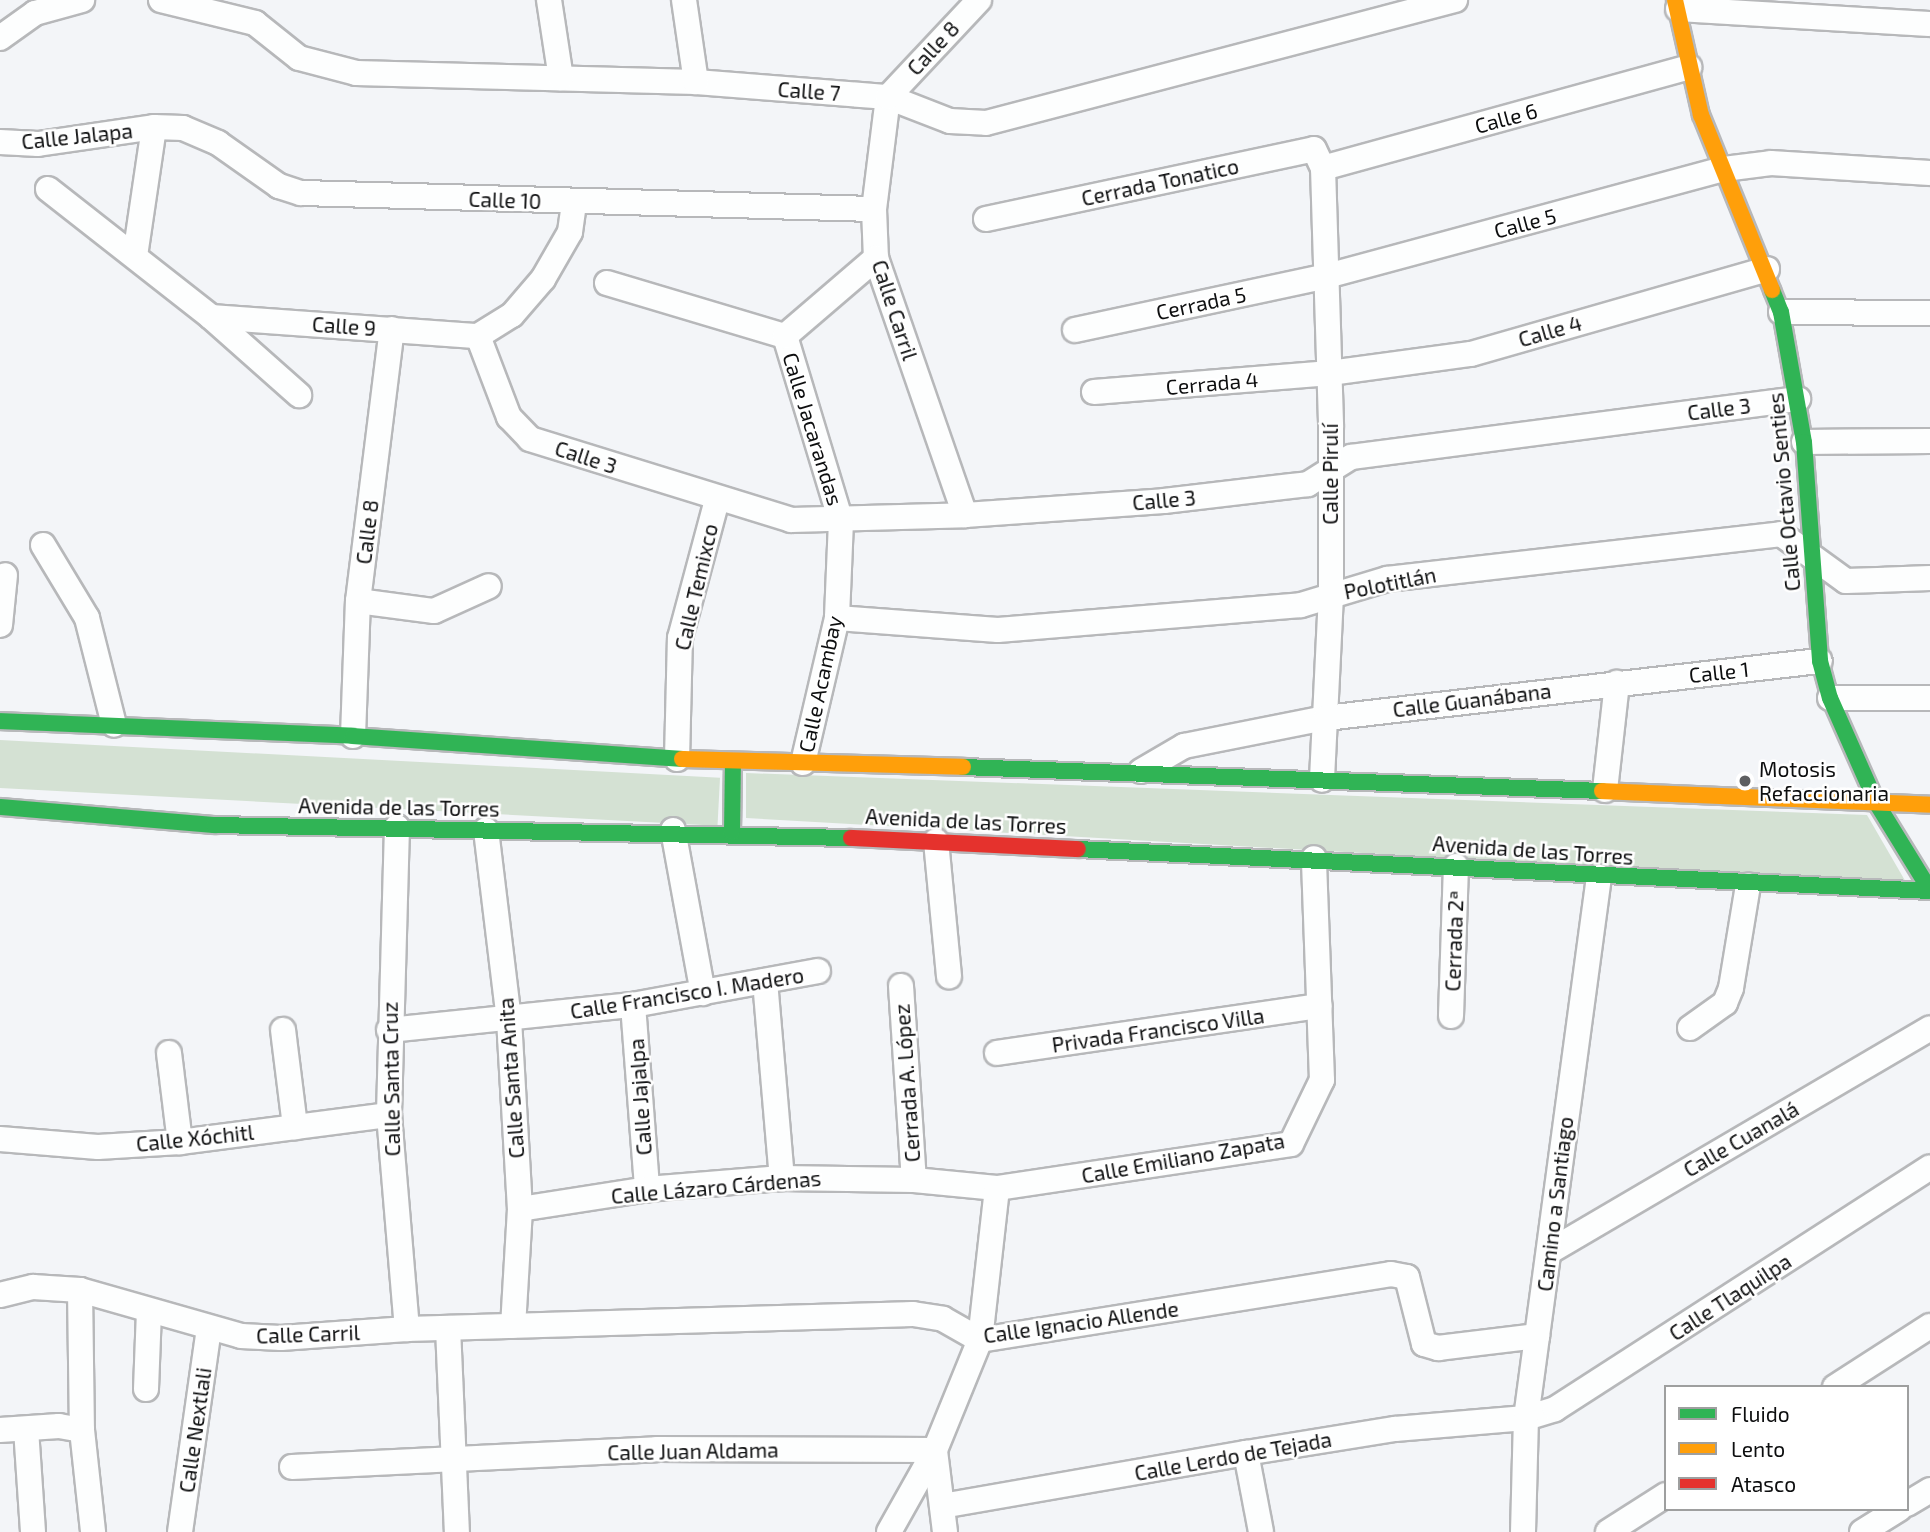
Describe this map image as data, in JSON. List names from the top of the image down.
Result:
{
  "streets": {
    "main road": ["Calle Octavio Senties", "Avenida de las Torres"],
    "street": [
      "Calle 8",
      "Calle 7",
      "Calle 6",
      "Calle Jalapa",
      "Cerrada Tonatico",
      "Calle 10",
      "Calle 5",
      "Cerrada 5",
      "Calle Carril",
      "Calle 9",
      "Calle 4",
      "Cerrada 4",
      "Calle 3",
      "Calle Jacarandas",
      "Calle Pirulí",
      "Polotitlán",
      "Calle Temixco",
      "Calle 1",
      "Calle Acambay",
      "Calle Guanábana",
      "Cerrada 2ª",
      "Calle Francisco I. Madero",
      "Privada Francisco Villa",
      "Calle Santa Anita",
      "Calle Santa Cruz",
      "Cerrada A. López",
      "Calle Jajalpa",
      "Calle Xóchitl",
      "Calle Cuanalá",
      "Calle Emiliano Zapata",
      "Calle Lázaro Cárdenas",
      "Camino a Santiago",
      "Calle Tlaquilpa",
      "Calle Ignacio Allende",
      "Calle Nextlali",
      "Calle Juan Aldama",
      "Calle Lerdo de Tejada"
    ]
  },
  "crossings": [
    ["Calle 8", "Calle 7"],
    ["Calle 8", "Calle Carril"],
    ["Calle 8", "Calle 9"],
    ["Calle 7", "Calle Carril"],
    ["Calle 6", "Cerrada Tonatico"],
    ["Calle 6", "Calle Pirulí"],
    ["Calle 6", "Calle Octavio Senties"],
    ["Calle Jalapa", "Calle 10"],
    ["Cerrada Tonatico", "Calle Pirulí"],
    ["Calle 10", "Calle Carril"],
    ["Calle 5", "Cerrada 5"],
    ["Calle 5", "Calle Pirulí"],
    ["Calle 5", "Calle Octavio Senties"],
    ["Cerrada 5", "Calle Pirulí"],
    ["Calle Carril", "Calle 3"],
    ["Calle Carril", "Calle Santa Cruz"],
    ["Calle Carril", "Calle Ignacio Allende"],
    ["Calle Carril", "Calle Nextlali"],
    ["Calle 9", "Calle 3"],
    ["Calle 4", "Cerrada 4"],
    ["Calle 4", "Calle Pirulí"],
    ["Calle 4", "Calle Octavio Senties"],
    ["Cerrada 4", "Calle Pirulí"],
    ["Calle 3", "Calle Jacarandas"],
    ["Calle 3", "Calle Pirulí"],
    ["Calle 3", "Calle Octavio Senties"],
    ["Calle 3", "Calle Temixco"],
    ["Calle 3", "Calle Acambay"],
    ["Calle Jacarandas", "Calle Acambay"],
    ["Calle Pirulí", "Polotitlán"],
    ["Calle Pirulí", "Calle Guanábana"],
    ["Calle Octavio Senties", "Polotitlán"],
    ["Calle Octavio Senties", "Calle 1"],
    ["Calle Octavio Senties", "Avenida de las Torres"],
    ["Polotitlán", "Calle Acambay"],
    ["Calle 1", "Calle Guanábana"],
    ["Avenida de las Torres", "Cerrada 2ª"],
    ["Avenida de las Torres", "Calle Santa Anita"],
    ["Avenida de las Torres", "Calle Santa Cruz"],
    ["Avenida de las Torres", "Calle Emiliano Zapata"],
    ["Avenida de las Torres", "Camino a Santiago"],
    ["Calle Francisco I. Madero", "Calle Santa Anita"],
    ["Calle Francisco I. Madero", "Calle Santa Cruz"],
    ["Calle Francisco I. Madero", "Calle Jajalpa"],
    ["Privada Francisco Villa", "Calle Emiliano Zapata"],
    ["Calle Santa Anita", "Calle Lázaro Cárdenas"],
    ["Calle Santa Anita", "Calle Ignacio Allende"],
    ["Calle Santa Cruz", "Calle Xóchitl"],
    ["Calle Santa Cruz", "Calle Ignacio Allende"],
    ["Cerrada A. López", "Calle Lázaro Cárdenas"],
    ["Calle Jajalpa", "Calle Lázaro Cárdenas"],
    ["Calle Cuanalá", "Camino a Santiago"],
    ["Calle Emiliano Zapata", "Calle Lázaro Cárdenas"],
    ["Camino a Santiago", "Calle Tlaquilpa"],
    ["Camino a Santiago", "Calle Ignacio Allende"],
    ["Camino a Santiago", "Calle Lerdo de Tejada"],
    ["Calle Tlaquilpa", "Calle Lerdo de Tejada"]
  ],
  "places": ["Motosis Refaccionaria"],
  "legend": ["Fluido", "Lento", "Atasco"]
}
